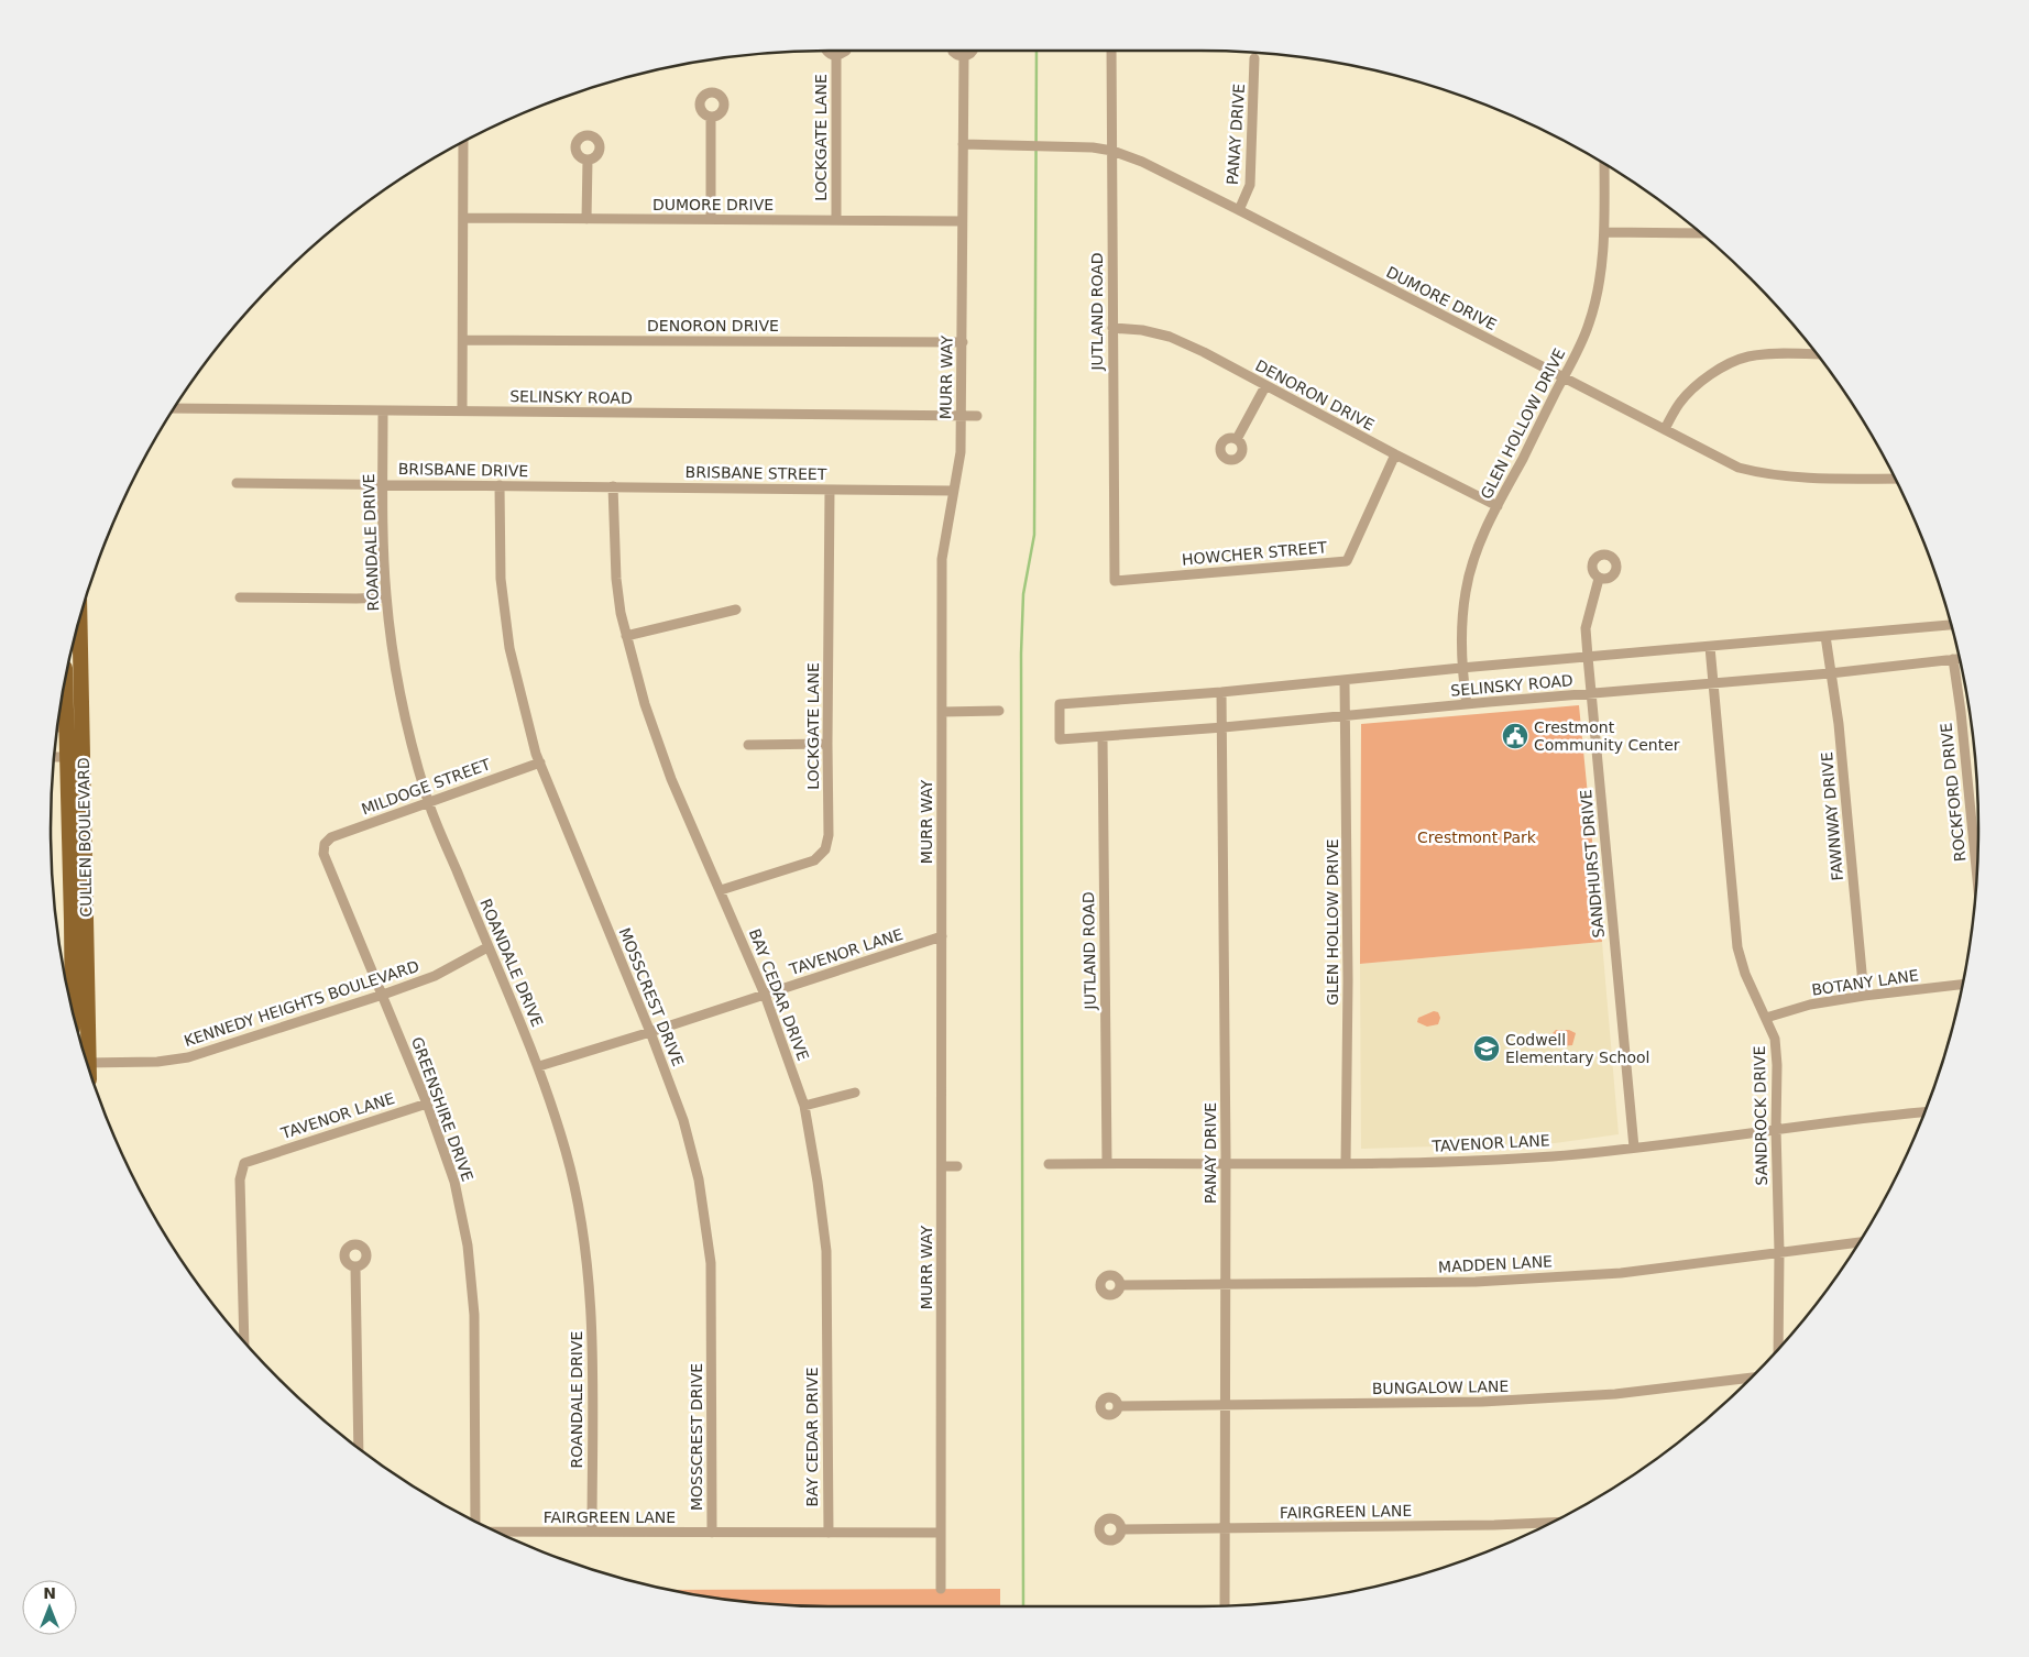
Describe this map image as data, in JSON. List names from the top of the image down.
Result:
{
  "streets": {
    "main road": ["CULLEN BOULEVARD"],
    "street": [
      "PANAY DRIVE",
      "LOCKGATE LANE",
      "DUMORE DRIVE",
      "JUTLAND ROAD",
      "DENORON DRIVE",
      "MURR WAY",
      "SELINSKY ROAD",
      "GLEN HOLLOW DRIVE",
      "BRISBANE DRIVE",
      "BRISBANE STREET",
      "ROANDALE DRIVE",
      "HOWCHER STREET",
      "MILDOGE STREET",
      "ROCKFORD DRIVE",
      "FAWNWAY DRIVE",
      "SANDHURST DRIVE",
      "TAVENOR LANE",
      "BOTANY LANE",
      "BAY CEDAR DRIVE",
      "MOSSCREST DRIVE",
      "KENNEDY HEIGHTS BOULEVARD",
      "GREENSHIRE DRIVE",
      "SANDROCK DRIVE",
      "MADDEN LANE",
      "BUNGALOW LANE",
      "FAIRGREEN LANE"
    ]
  },
  "crossings": [
    ["PANAY DRIVE", "DUMORE DRIVE"],
    ["PANAY DRIVE", "SELINSKY ROAD"],
    ["PANAY DRIVE", "TAVENOR LANE"],
    ["PANAY DRIVE", "MADDEN LANE"],
    ["PANAY DRIVE", "BUNGALOW LANE"],
    ["PANAY DRIVE", "FAIRGREEN LANE"],
    ["LOCKGATE LANE", "DUMORE DRIVE"],
    ["LOCKGATE LANE", "BRISBANE STREET"],
    ["LOCKGATE LANE", "BAY CEDAR DRIVE"],
    ["DUMORE DRIVE", "JUTLAND ROAD"],
    ["DUMORE DRIVE", "MURR WAY"],
    ["DUMORE DRIVE", "GLEN HOLLOW DRIVE"],
    ["JUTLAND ROAD", "DENORON DRIVE"],
    ["JUTLAND ROAD", "SELINSKY ROAD"],
    ["JUTLAND ROAD", "HOWCHER STREET"],
    ["JUTLAND ROAD", "TAVENOR LANE"],
    ["DENORON DRIVE", "MURR WAY"],
    ["DENORON DRIVE", "GLEN HOLLOW DRIVE"],
    ["DENORON DRIVE", "HOWCHER STREET"],
    ["MURR WAY", "SELINSKY ROAD"],
    ["MURR WAY", "BRISBANE STREET"],
    ["MURR WAY", "TAVENOR LANE"],
    ["MURR WAY", "FAIRGREEN LANE"],
    ["SELINSKY ROAD", "GLEN HOLLOW DRIVE"],
    ["SELINSKY ROAD", "ROANDALE DRIVE"],
    ["SELINSKY ROAD", "ROCKFORD DRIVE"],
    ["SELINSKY ROAD", "FAWNWAY DRIVE"],
    ["SELINSKY ROAD", "SANDHURST DRIVE"],
    ["SELINSKY ROAD", "SANDROCK DRIVE"],
    ["GLEN HOLLOW DRIVE", "TAVENOR LANE"],
    ["BRISBANE DRIVE", "BRISBANE STREET"],
    ["BRISBANE DRIVE", "ROANDALE DRIVE"],
    ["BRISBANE DRIVE", "MOSSCREST DRIVE"],
    ["BRISBANE STREET", "BAY CEDAR DRIVE"],
    ["ROANDALE DRIVE", "MILDOGE STREET"],
    ["ROANDALE DRIVE", "TAVENOR LANE"],
    ["ROANDALE DRIVE", "KENNEDY HEIGHTS BOULEVARD"],
    ["ROANDALE DRIVE", "FAIRGREEN LANE"],
    ["MILDOGE STREET", "MOSSCREST DRIVE"],
    ["MILDOGE STREET", "GREENSHIRE DRIVE"],
    ["FAWNWAY DRIVE", "BOTANY LANE"],
    ["SANDHURST DRIVE", "TAVENOR LANE"],
    ["TAVENOR LANE", "BAY CEDAR DRIVE"],
    ["TAVENOR LANE", "MOSSCREST DRIVE"],
    ["TAVENOR LANE", "GREENSHIRE DRIVE"],
    ["TAVENOR LANE", "SANDROCK DRIVE"],
    ["BOTANY LANE", "SANDROCK DRIVE"],
    ["BAY CEDAR DRIVE", "FAIRGREEN LANE"],
    ["MOSSCREST DRIVE", "FAIRGREEN LANE"],
    ["KENNEDY HEIGHTS BOULEVARD", "GREENSHIRE DRIVE"],
    ["SANDROCK DRIVE", "MADDEN LANE"]
  ],
  "parks": ["Crestmont Park"],
  "places": {
    "public building": ["Crestmont Community Center"],
    "school or university": ["Codwell Elementary School"]
  },
  "north": "top"
}
